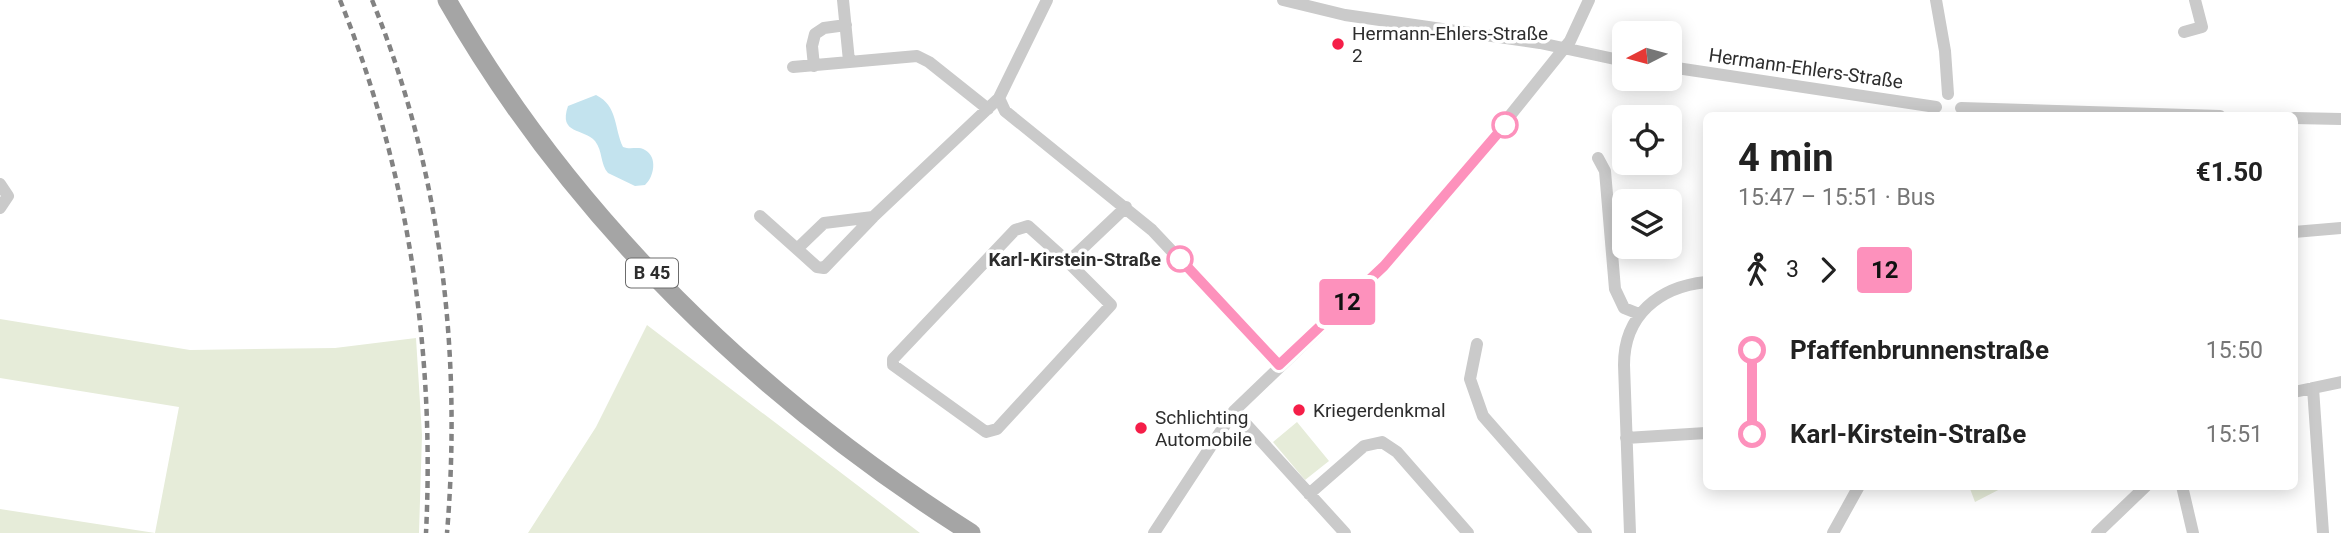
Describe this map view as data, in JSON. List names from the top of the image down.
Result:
{
  "streets": {
    "main road": ["B 45"],
    "street": ["Hermann-Ehlers-Straße"]
  },
  "places": [
    "Hermann-Ehlers-Straße 2",
    "Karl-Kirstein-Straße",
    "Kriegerdenkmal",
    "Schlichting Automobile"
  ],
  "lines": ["bus line 12"],
  "north": "left",
  "page": {
    "on_map": "12",
    "heading": ["4 min", "15:47 – 15:51 · Bus", "€1.50"],
    "legs": ["3", "12"],
    "list": [
      {
        "name": "Pfaffenbrunnenstraße",
        "value": "15:50"
      },
      {
        "name": "Karl-Kirstein-Straße",
        "value": "15:51"
      }
    ]
  }
}
